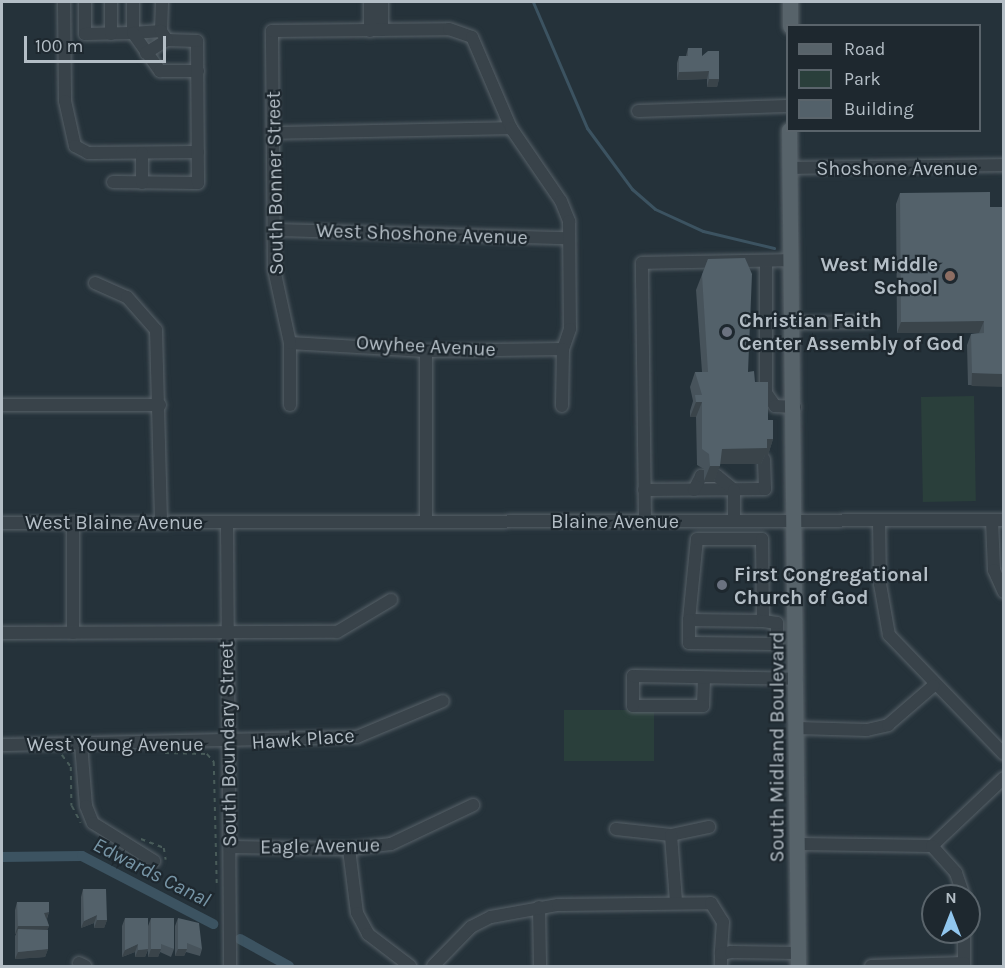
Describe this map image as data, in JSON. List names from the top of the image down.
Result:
{
  "streets": {
    "main road": ["South Midland Boulevard"],
    "street": [
      "Shoshone Avenue",
      "South Bonner Street",
      "West Shoshone Avenue",
      "Owyhee Avenue",
      "Blaine Avenue",
      "West Blaine Avenue",
      "Hawk Place",
      "West Young Avenue",
      "South Boundary Street",
      "Eagle Avenue"
    ]
  },
  "crossings": [
    ["Shoshone Avenue", "South Midland Boulevard"],
    ["South Bonner Street", "West Shoshone Avenue"],
    ["South Bonner Street", "Owyhee Avenue"],
    ["Blaine Avenue", "West Blaine Avenue"],
    ["Blaine Avenue", "South Boundary Street"],
    ["Blaine Avenue", "South Midland Boulevard"],
    ["West Blaine Avenue", "South Boundary Street"],
    ["Hawk Place", "West Young Avenue"],
    ["Hawk Place", "South Boundary Street"],
    ["West Young Avenue", "South Boundary Street"],
    ["South Boundary Street", "Eagle Avenue"]
  ],
  "water": ["Edwards Canal"],
  "places": ["West Middle School", "Christian Faith Center Assembly of God", "First Congregational Church of God"],
  "legend": ["Road", "Park", "Building"],
  "scale_bar": "100 m",
  "north": "top"
}
